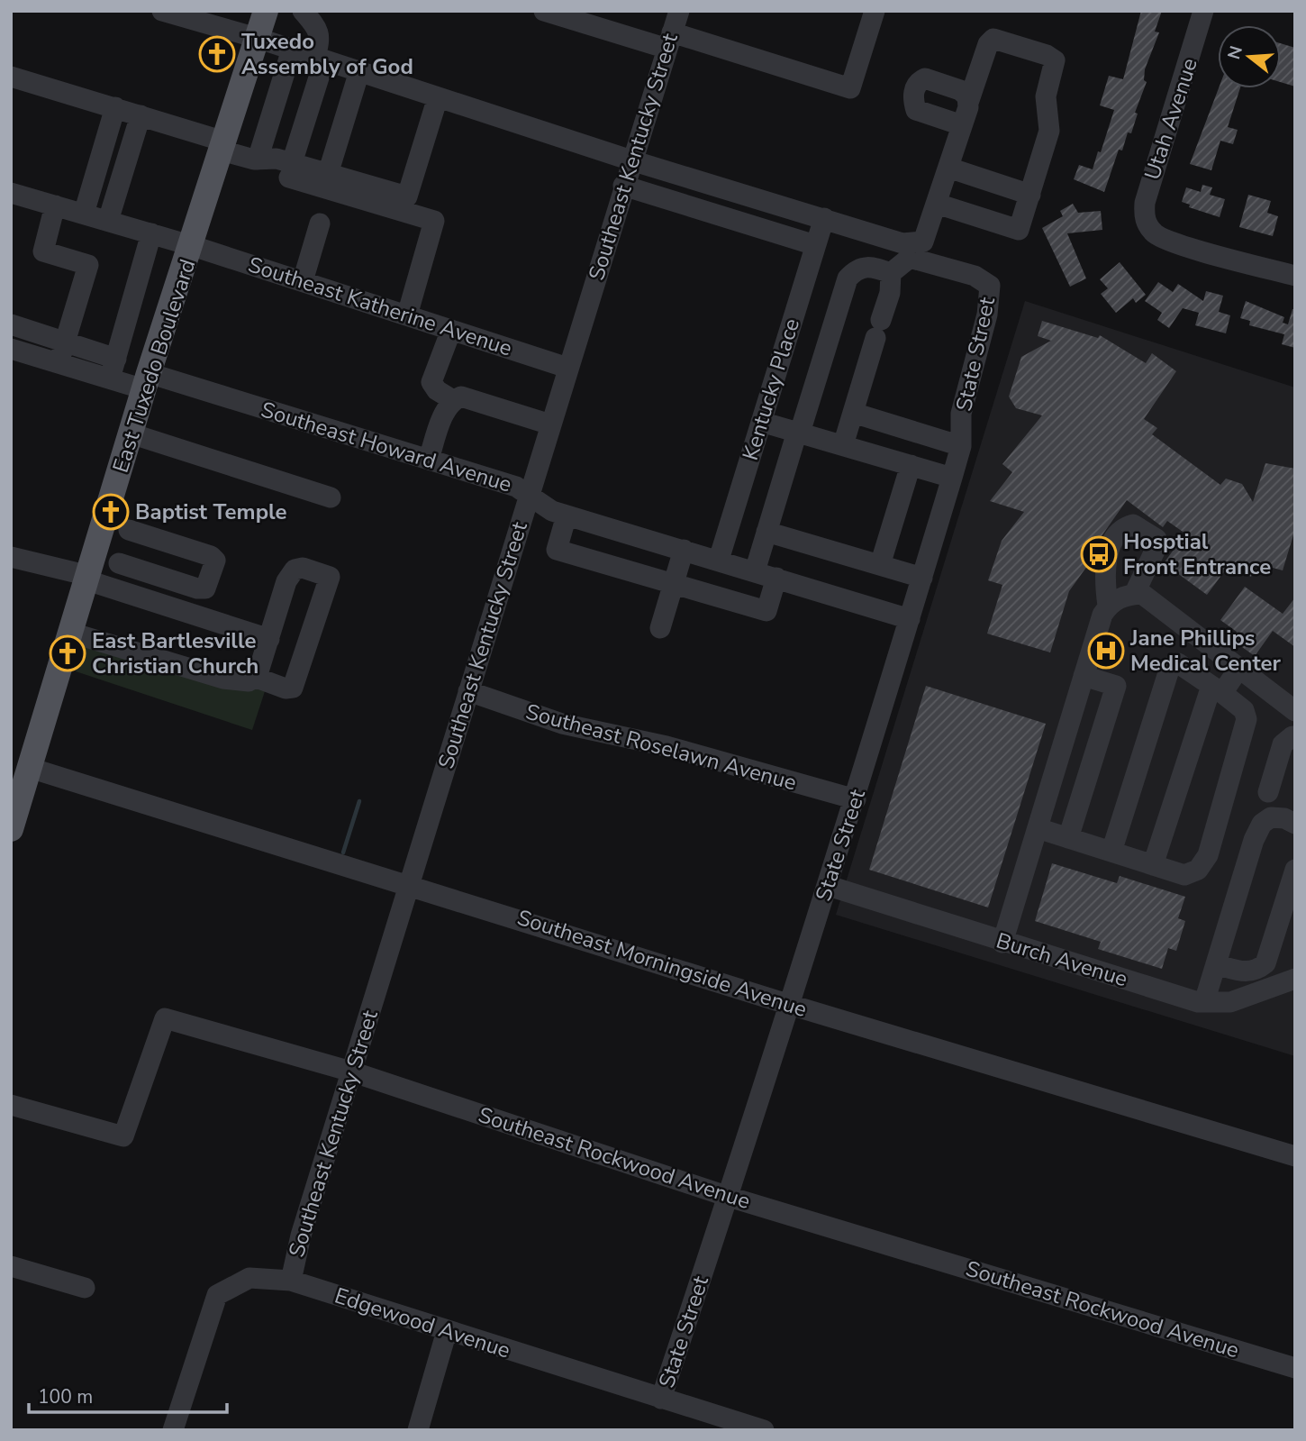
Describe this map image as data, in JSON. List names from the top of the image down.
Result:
{
  "streets": {
    "main road": ["East Tuxedo Boulevard"],
    "street": [
      "Utah Avenue",
      "Southeast Kentucky Street",
      "Southeast Katherine Avenue",
      "State Street",
      "Kentucky Place",
      "Southeast Howard Avenue",
      "Southeast Roselawn Avenue",
      "Burch Avenue",
      "Southeast Morningside Avenue",
      "Southeast Rockwood Avenue",
      "Edgewood Avenue"
    ]
  },
  "crossings": [
    ["Southeast Kentucky Street", "Southeast Katherine Avenue"],
    ["Southeast Kentucky Street", "Southeast Howard Avenue"],
    ["Southeast Kentucky Street", "Southeast Roselawn Avenue"],
    ["Southeast Kentucky Street", "Southeast Morningside Avenue"],
    ["Southeast Kentucky Street", "Southeast Rockwood Avenue"],
    ["Southeast Kentucky Street", "Edgewood Avenue"],
    ["Southeast Katherine Avenue", "East Tuxedo Boulevard"],
    ["State Street", "Southeast Howard Avenue"],
    ["State Street", "Southeast Roselawn Avenue"],
    ["State Street", "Burch Avenue"],
    ["State Street", "Southeast Morningside Avenue"],
    ["State Street", "Southeast Rockwood Avenue"],
    ["State Street", "Edgewood Avenue"],
    ["East Tuxedo Boulevard", "Southeast Howard Avenue"],
    ["East Tuxedo Boulevard", "Southeast Morningside Avenue"],
    ["Kentucky Place", "Southeast Howard Avenue"]
  ],
  "places": {
    "church": ["Tuxedo Assembly of God", "Baptist Temple", "East Bartlesville Christian Church"],
    "bus stop": ["Hosptial Front Entrance"],
    "hospital": ["Jane Phillips Medical Center"]
  },
  "scale_bar": "100 m",
  "north": "left"
}
